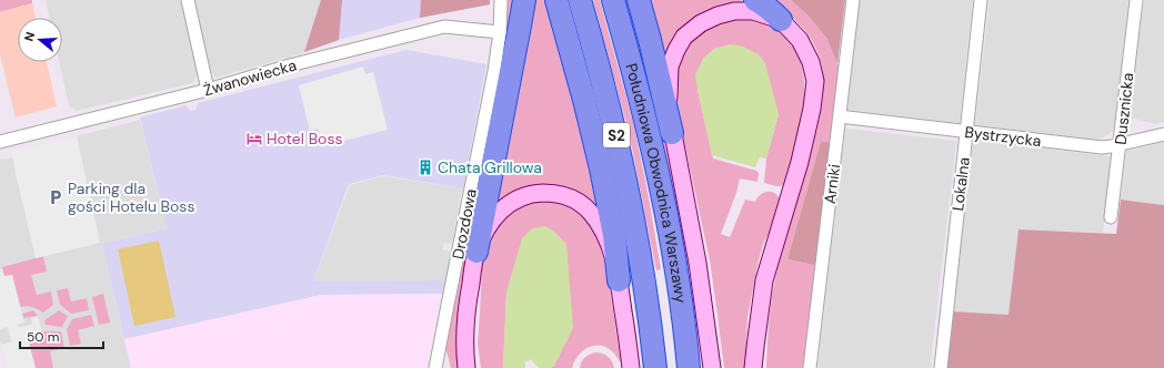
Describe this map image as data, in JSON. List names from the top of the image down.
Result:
{
  "streets": {
    "highway": ["S2", "Południowa Obwodnica Warszawy"],
    "street": [
      "Żwanowiecka",
      "Dusznicka",
      "Bystrzycka",
      "Arniki",
      "Lokalna",
      "Drozdowa"
    ]
  },
  "crossings": [
    ["Żwanowiecka", "Drozdowa"],
    ["Dusznicka", "Bystrzycka"],
    ["Bystrzycka", "Arniki"],
    ["Bystrzycka", "Lokalna"]
  ],
  "places": {
    "hotel": ["Hotel Boss"],
    "building": ["Chata Grillowa"],
    "parking": ["Parking dla gości Hotelu Boss"]
  },
  "scale_bar": "50 m",
  "north": "left"
}
